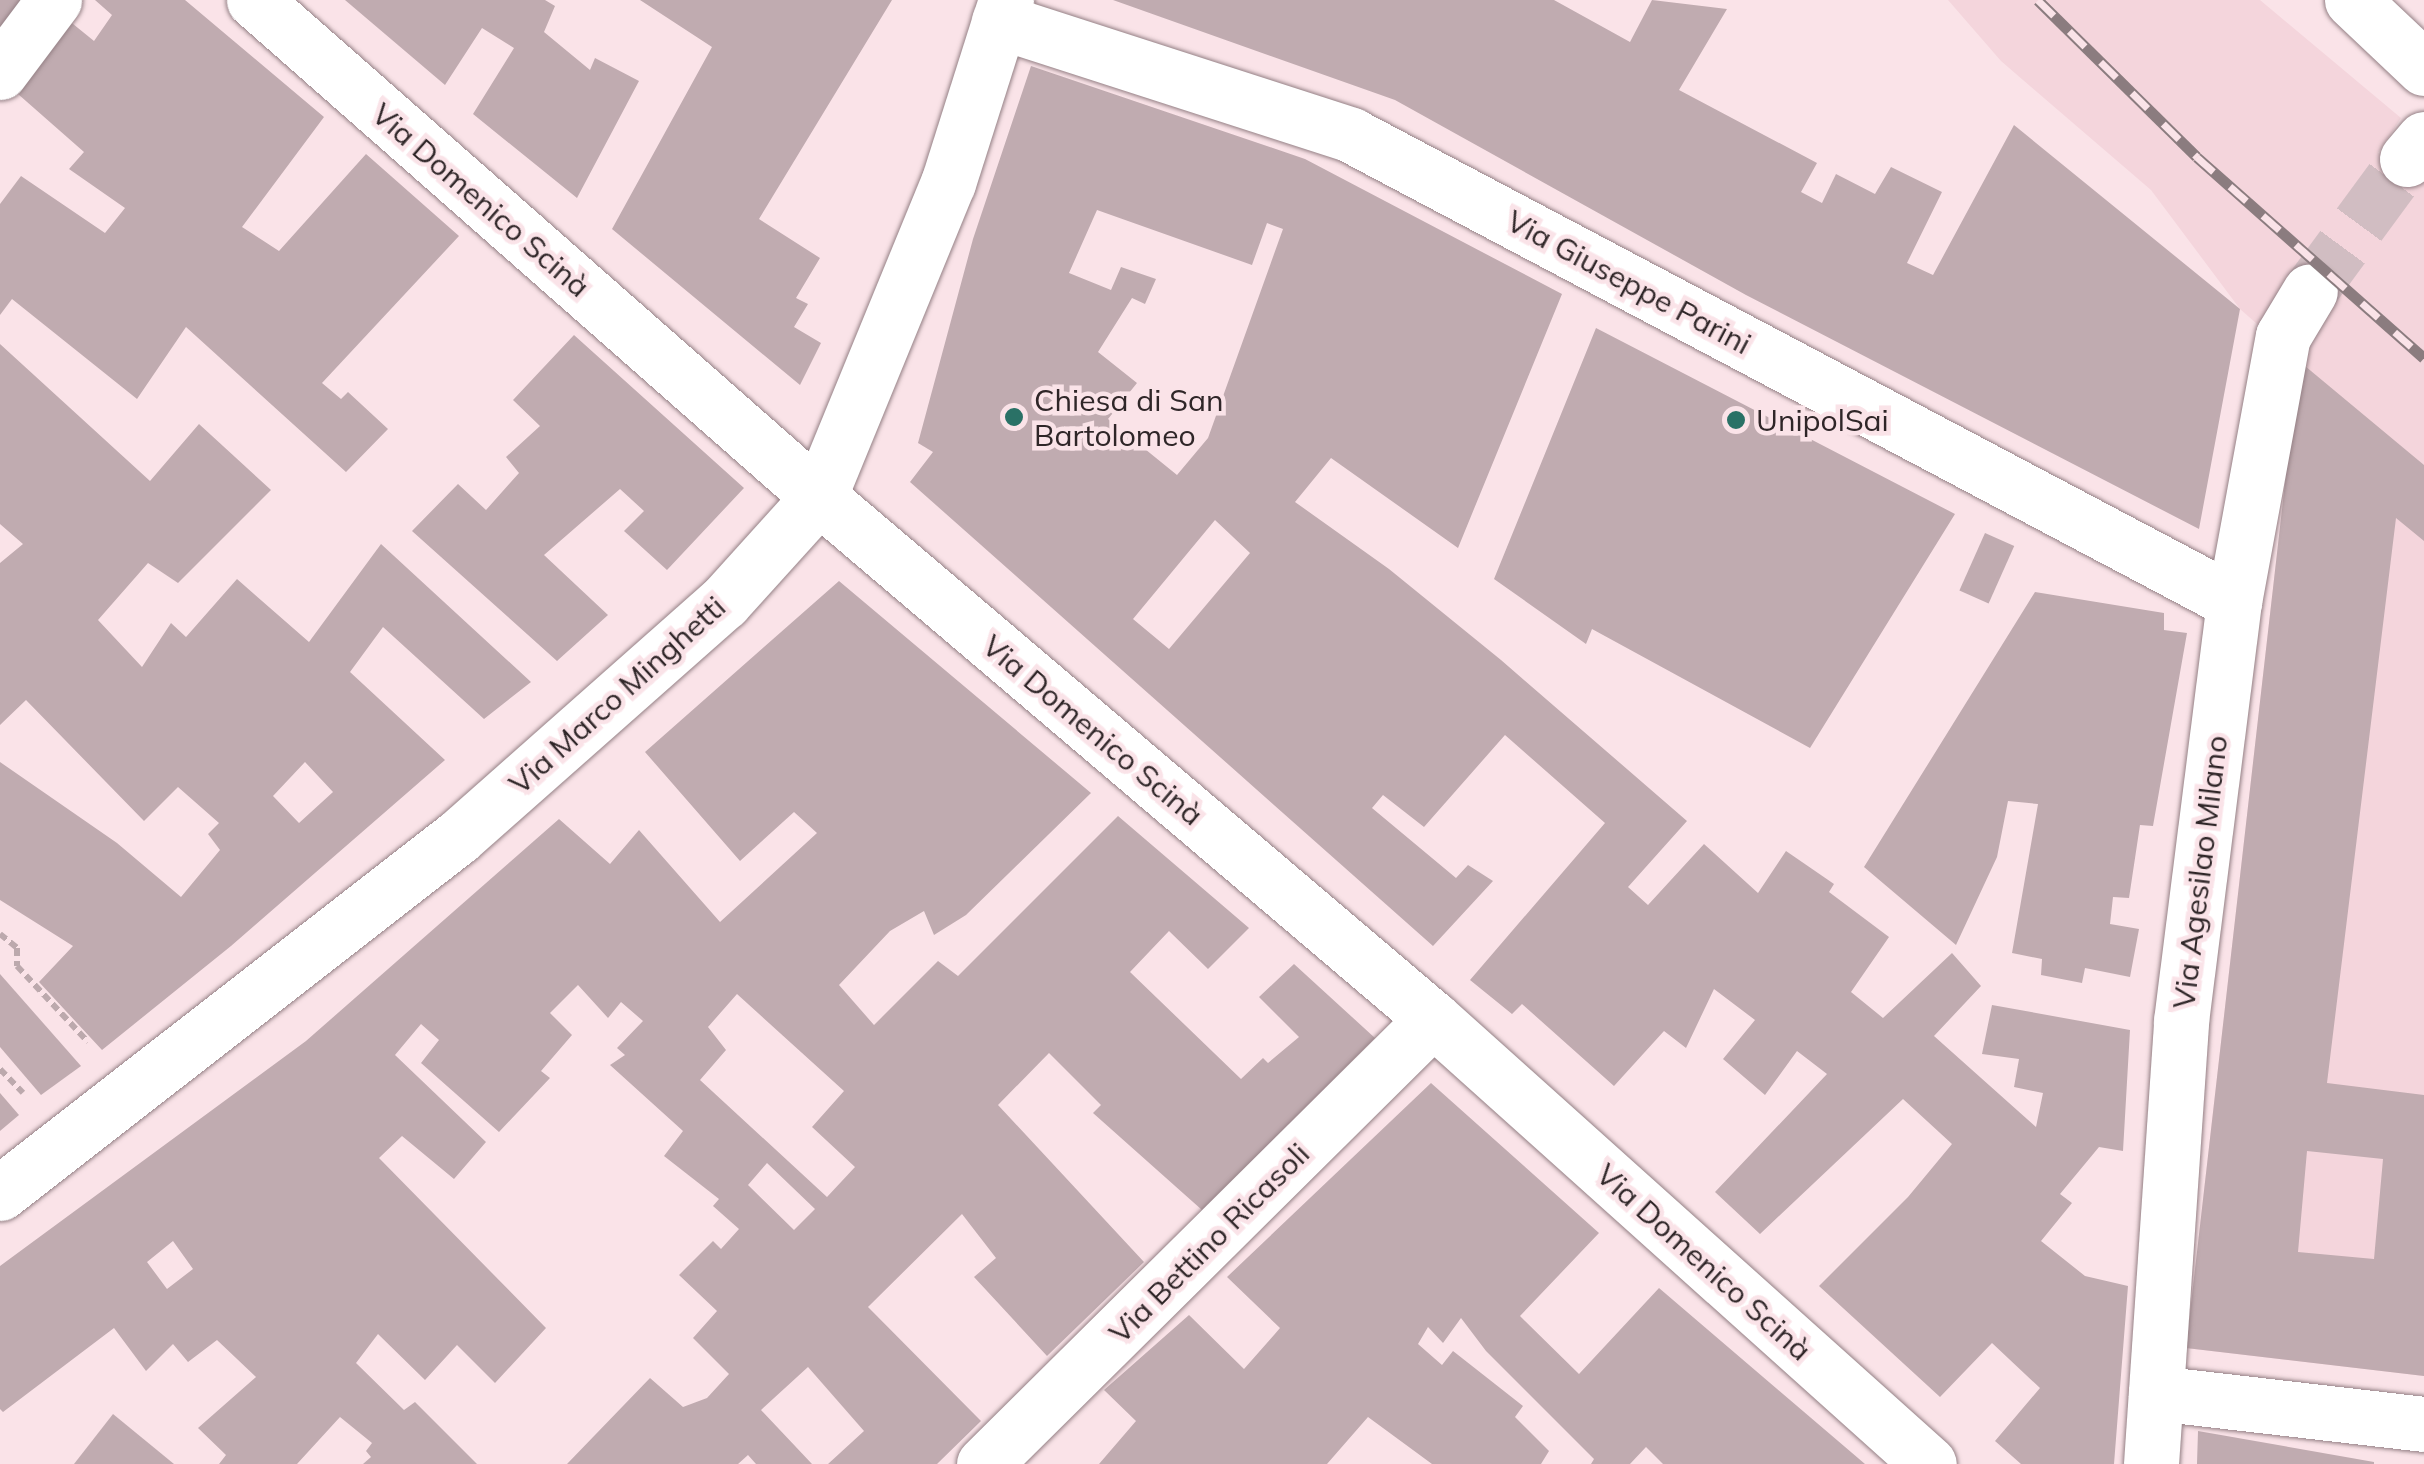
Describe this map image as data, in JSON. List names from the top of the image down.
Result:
{
  "streets": {
    "street": [
      "Via Domenico Scinà",
      "Via Giuseppe Parini",
      "Via Marco Minghetti",
      "Via Agesilao Milano",
      "Via Bettino Ricasoli"
    ]
  },
  "crossings": [
    ["Via Domenico Scinà", "Via Marco Minghetti"],
    ["Via Domenico Scinà", "Via Bettino Ricasoli"],
    ["Via Giuseppe Parini", "Via Marco Minghetti"],
    ["Via Giuseppe Parini", "Via Agesilao Milano"]
  ],
  "places": ["Chiesa di San Bartolomeo", "UnipolSai"]
}
